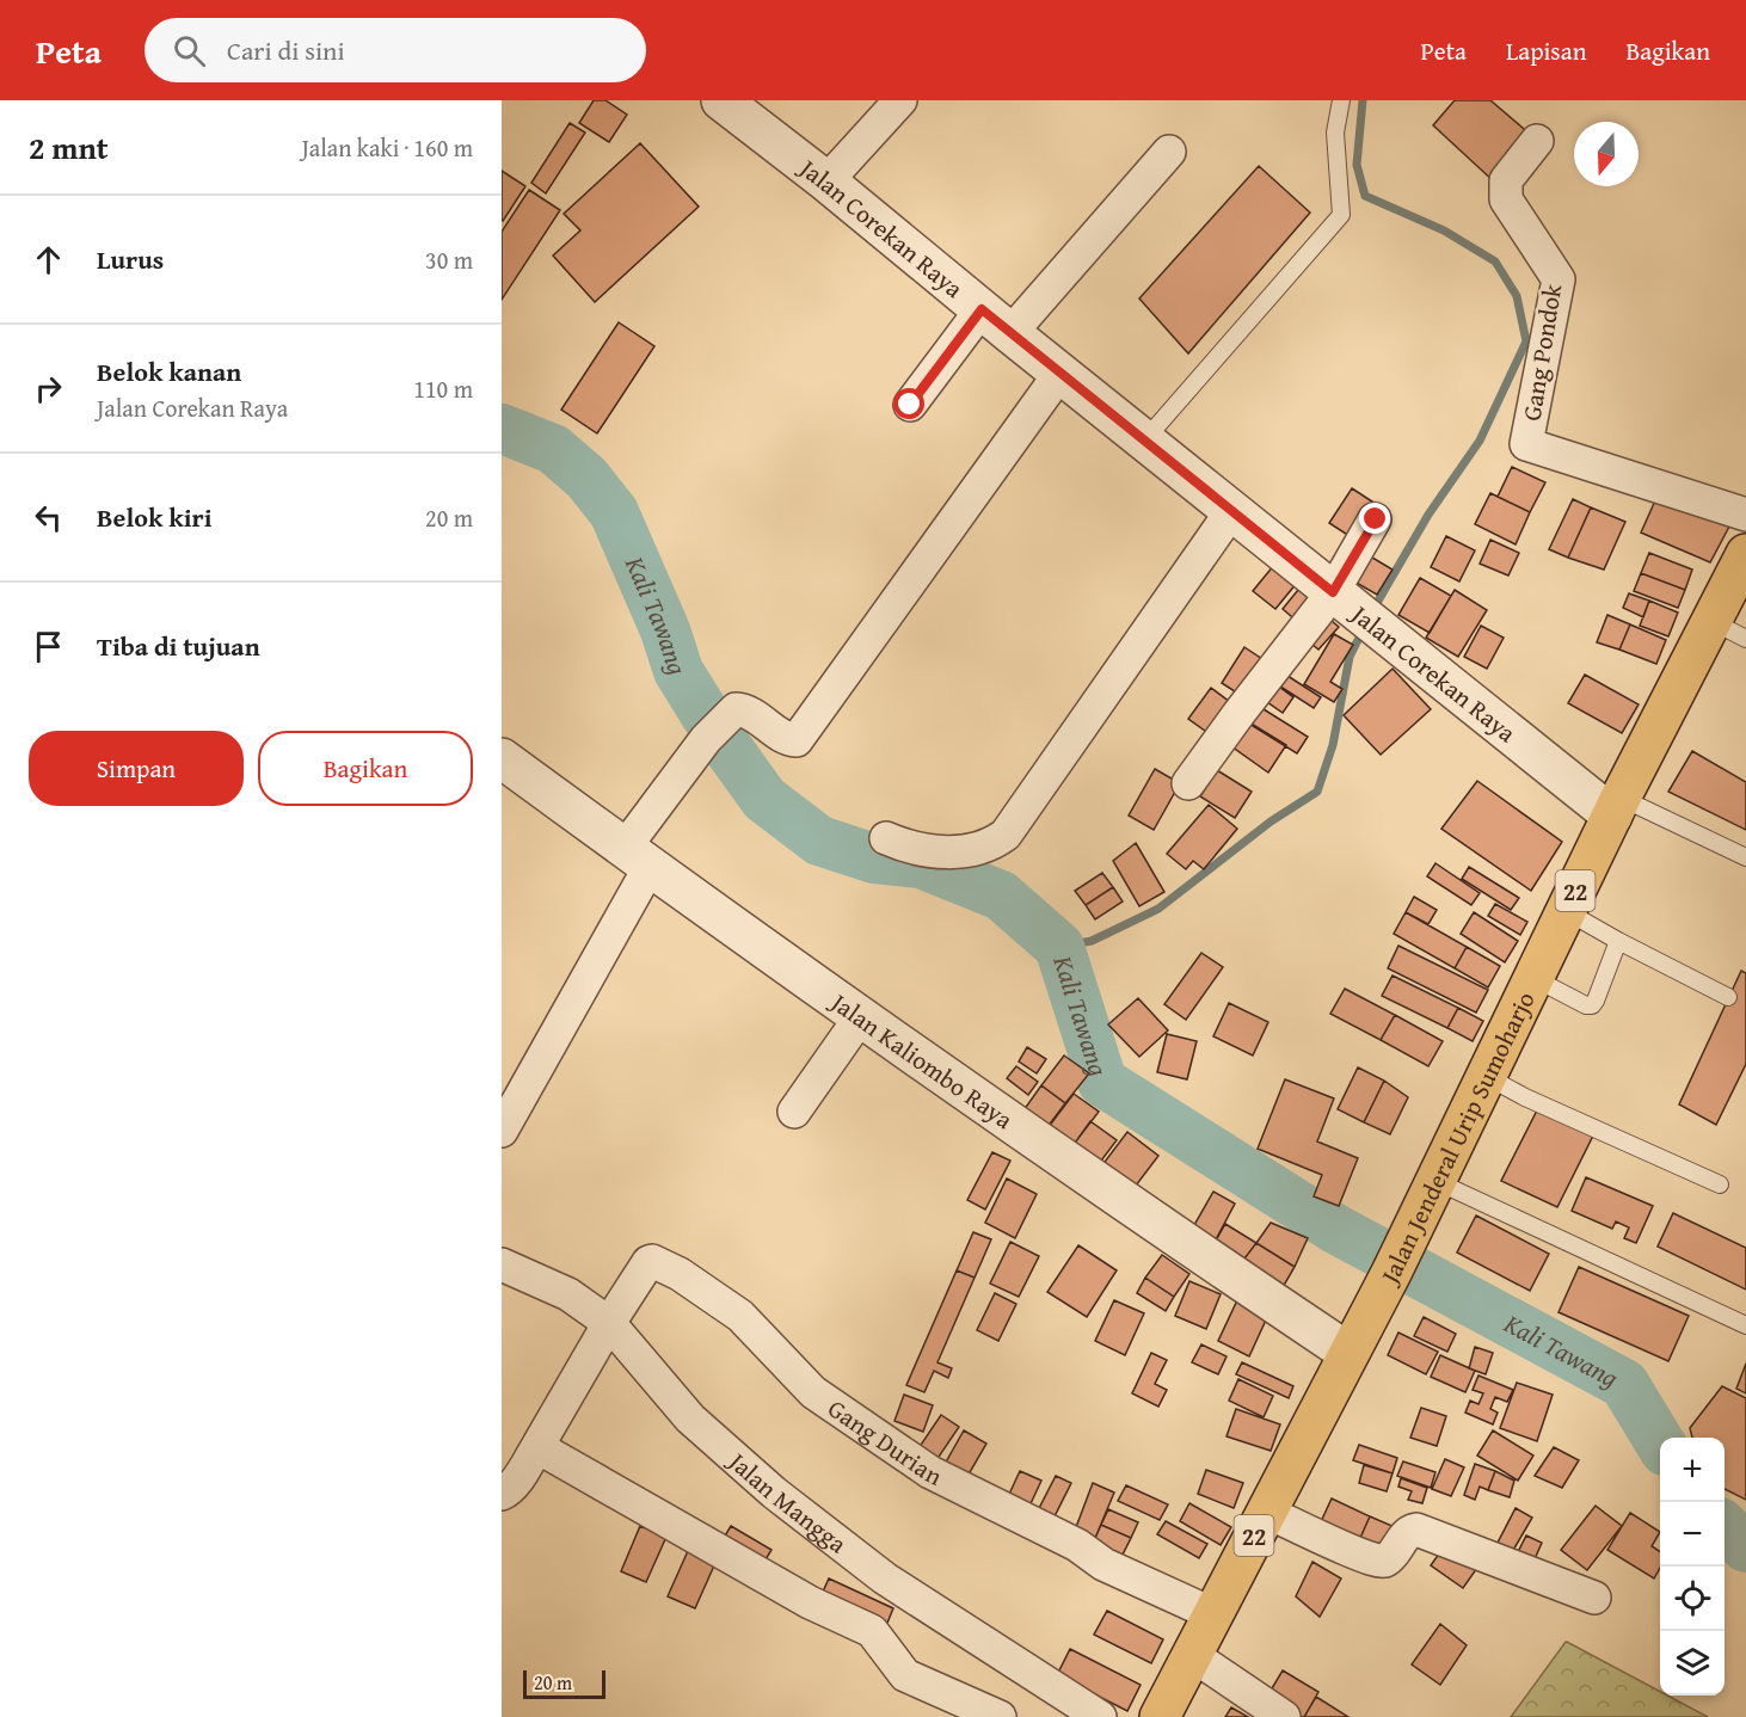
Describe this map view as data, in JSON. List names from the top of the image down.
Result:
{
  "streets": {
    "highway": ["22", "Jalan Jenderal Urip Sumoharjo"],
    "street": [
      "Jalan Corekan Raya",
      "Gang Pondok",
      "Jalan Kaliombo Raya",
      "Gang Durian",
      "Jalan Mangga"
    ]
  },
  "crossings": [
    ["Jalan Corekan Raya", "Jalan Jenderal Urip Sumoharjo"],
    ["Jalan Kaliombo Raya", "Jalan Jenderal Urip Sumoharjo"],
    ["Jalan Jenderal Urip Sumoharjo", "Gang Durian"],
    ["Gang Durian", "Jalan Mangga"]
  ],
  "water": ["Kali Tawang"],
  "scale_bar": "20 m",
  "north": "bottom",
  "page": {
    "header": "Peta",
    "search": "Cari di sini",
    "nav": ["Peta", "Lapisan", "Bagikan"],
    "heading": ["2 mnt", "Jalan kaki · 160 m"],
    "list": [
      ["Lurus", "30 m"],
      ["Belok kanan", "Jalan Corekan Raya", "110 m"],
      ["Belok kiri", "20 m"],
      "Tiba di tujuan"
    ],
    "buttons": ["Simpan", "Bagikan"],
    "map_buttons": ["+", "−"],
    "scale": "20 m"
  }
}
